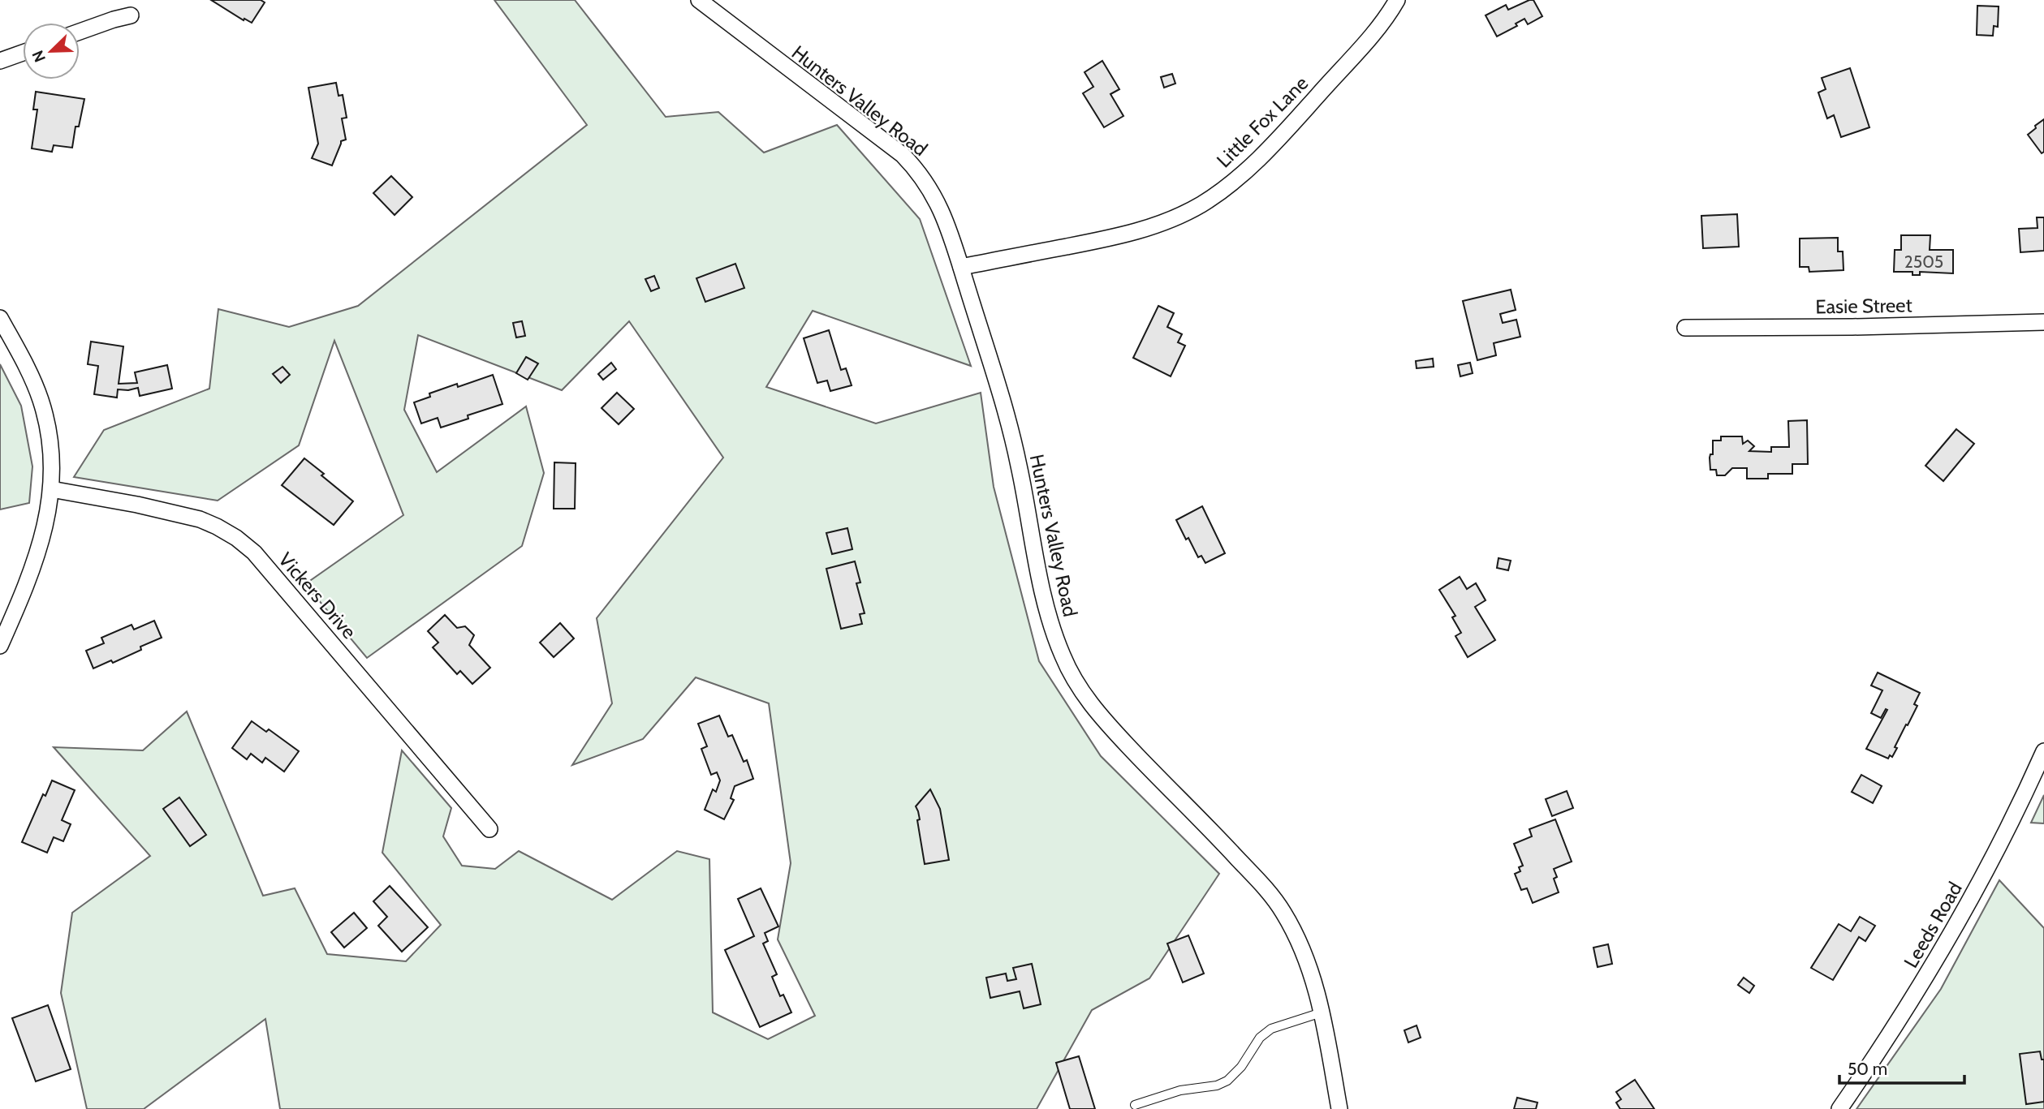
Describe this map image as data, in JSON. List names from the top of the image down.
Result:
{
  "streets": {
    "street": [
      "Hunters Valley Road",
      "Little Fox Lane",
      "Easie Street",
      "Vickers Drive",
      "Leeds Road"
    ]
  },
  "crossings": [
    ["Hunters Valley Road", "Little Fox Lane"]
  ],
  "house_numbers": ["2505"],
  "scale_bar": "50 m",
  "north": "bottom left"
}
